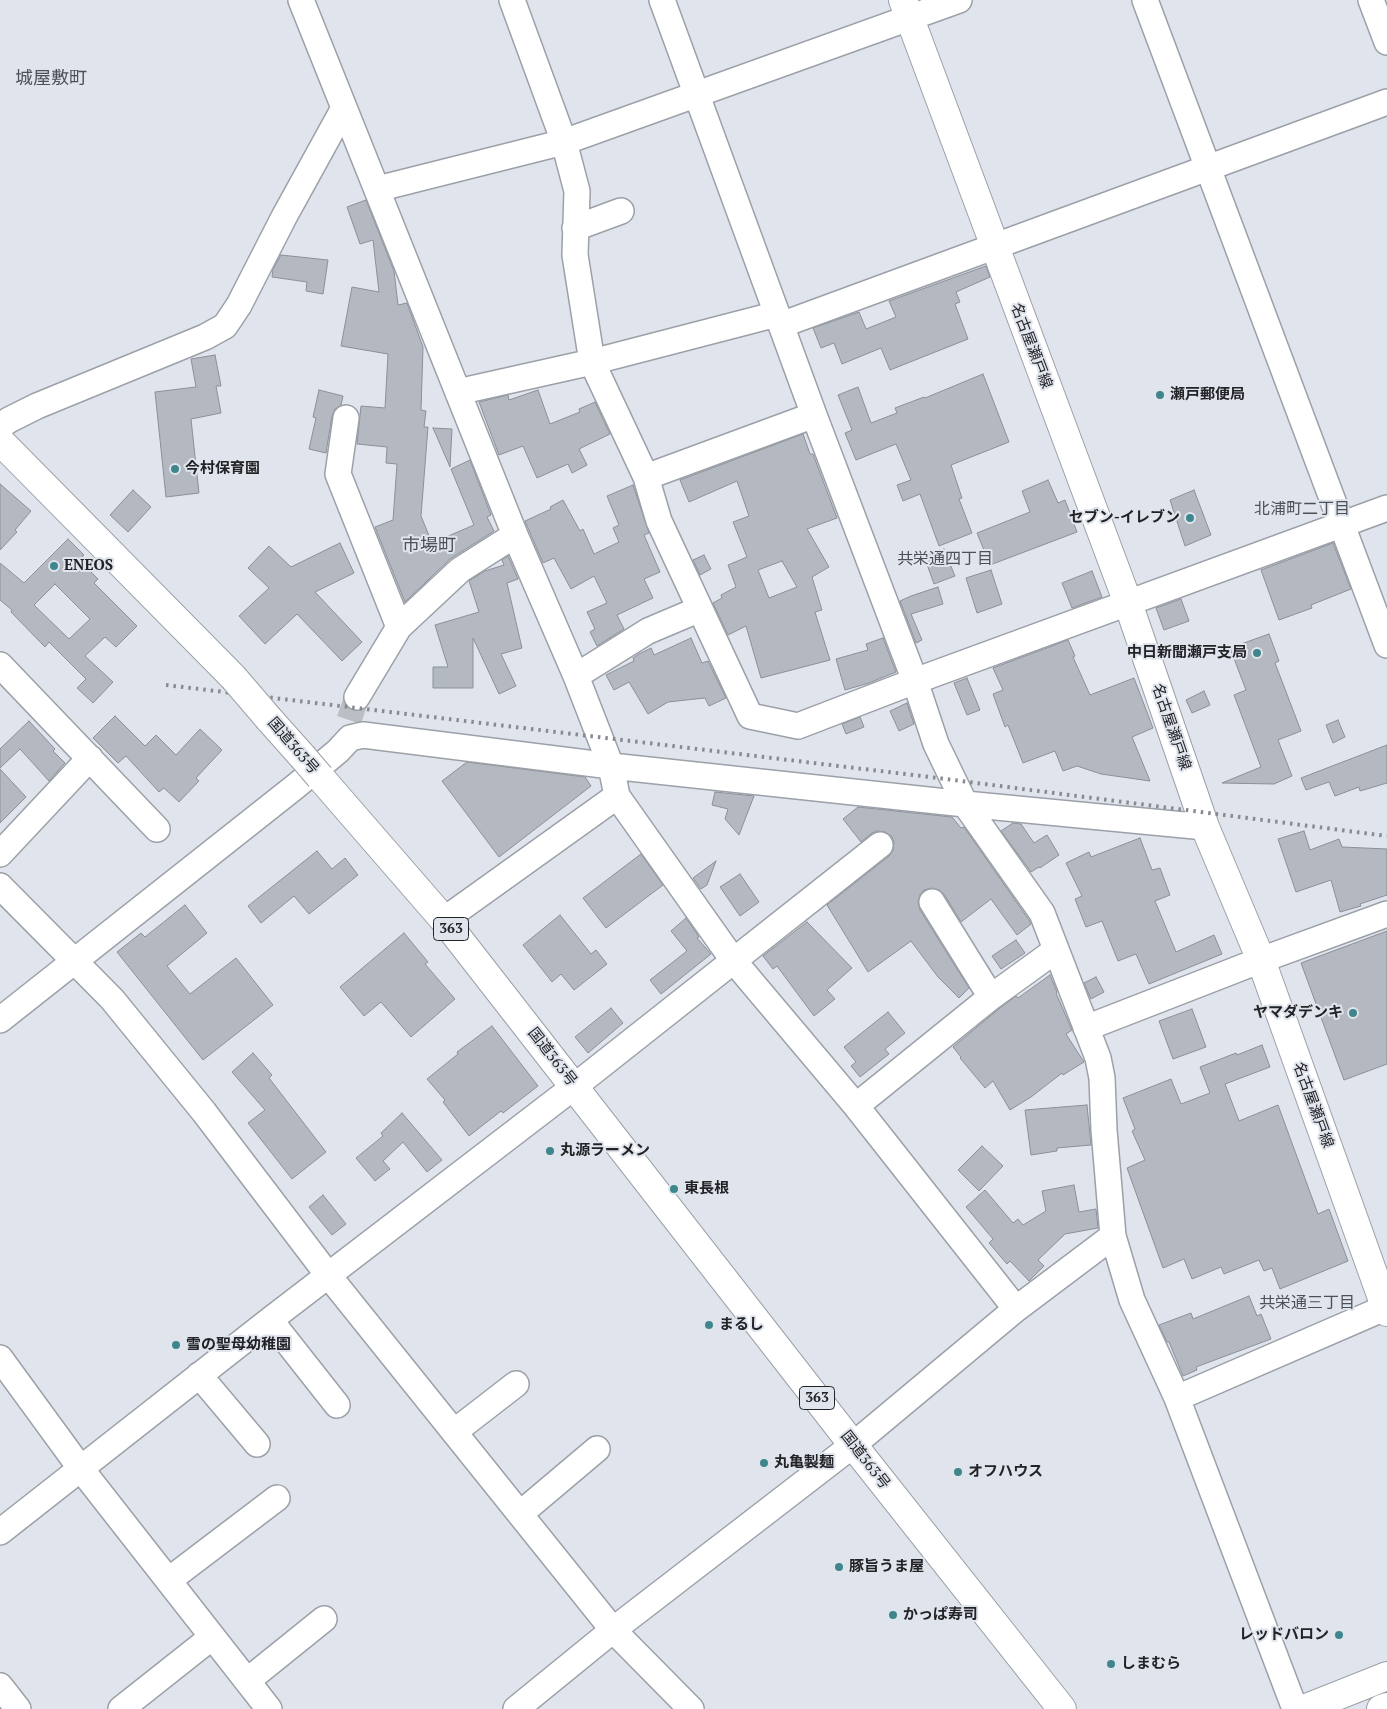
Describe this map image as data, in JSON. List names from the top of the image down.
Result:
{
  "streets": {
    "main road": ["名古屋瀬戸線", "国道363号", "363"]
  },
  "districts": [
    "城屋敷町",
    "北浦町二丁目",
    "市場町",
    "共栄通四丁目",
    "共栄通三丁目"
  ],
  "places": [
    "瀬戸郵便局",
    "今村保育園",
    "セブン-イレブン",
    "ENEOS",
    "中日新聞瀬戸支局",
    "ヤマダデンキ",
    "丸源ラーメン",
    "東長根",
    "まるし",
    "雪の聖母幼稚園",
    "丸亀製麺",
    "オフハウス",
    "豚旨うま屋",
    "かっぱ寿司",
    "レッドバロン",
    "しまむら"
  ]
}
